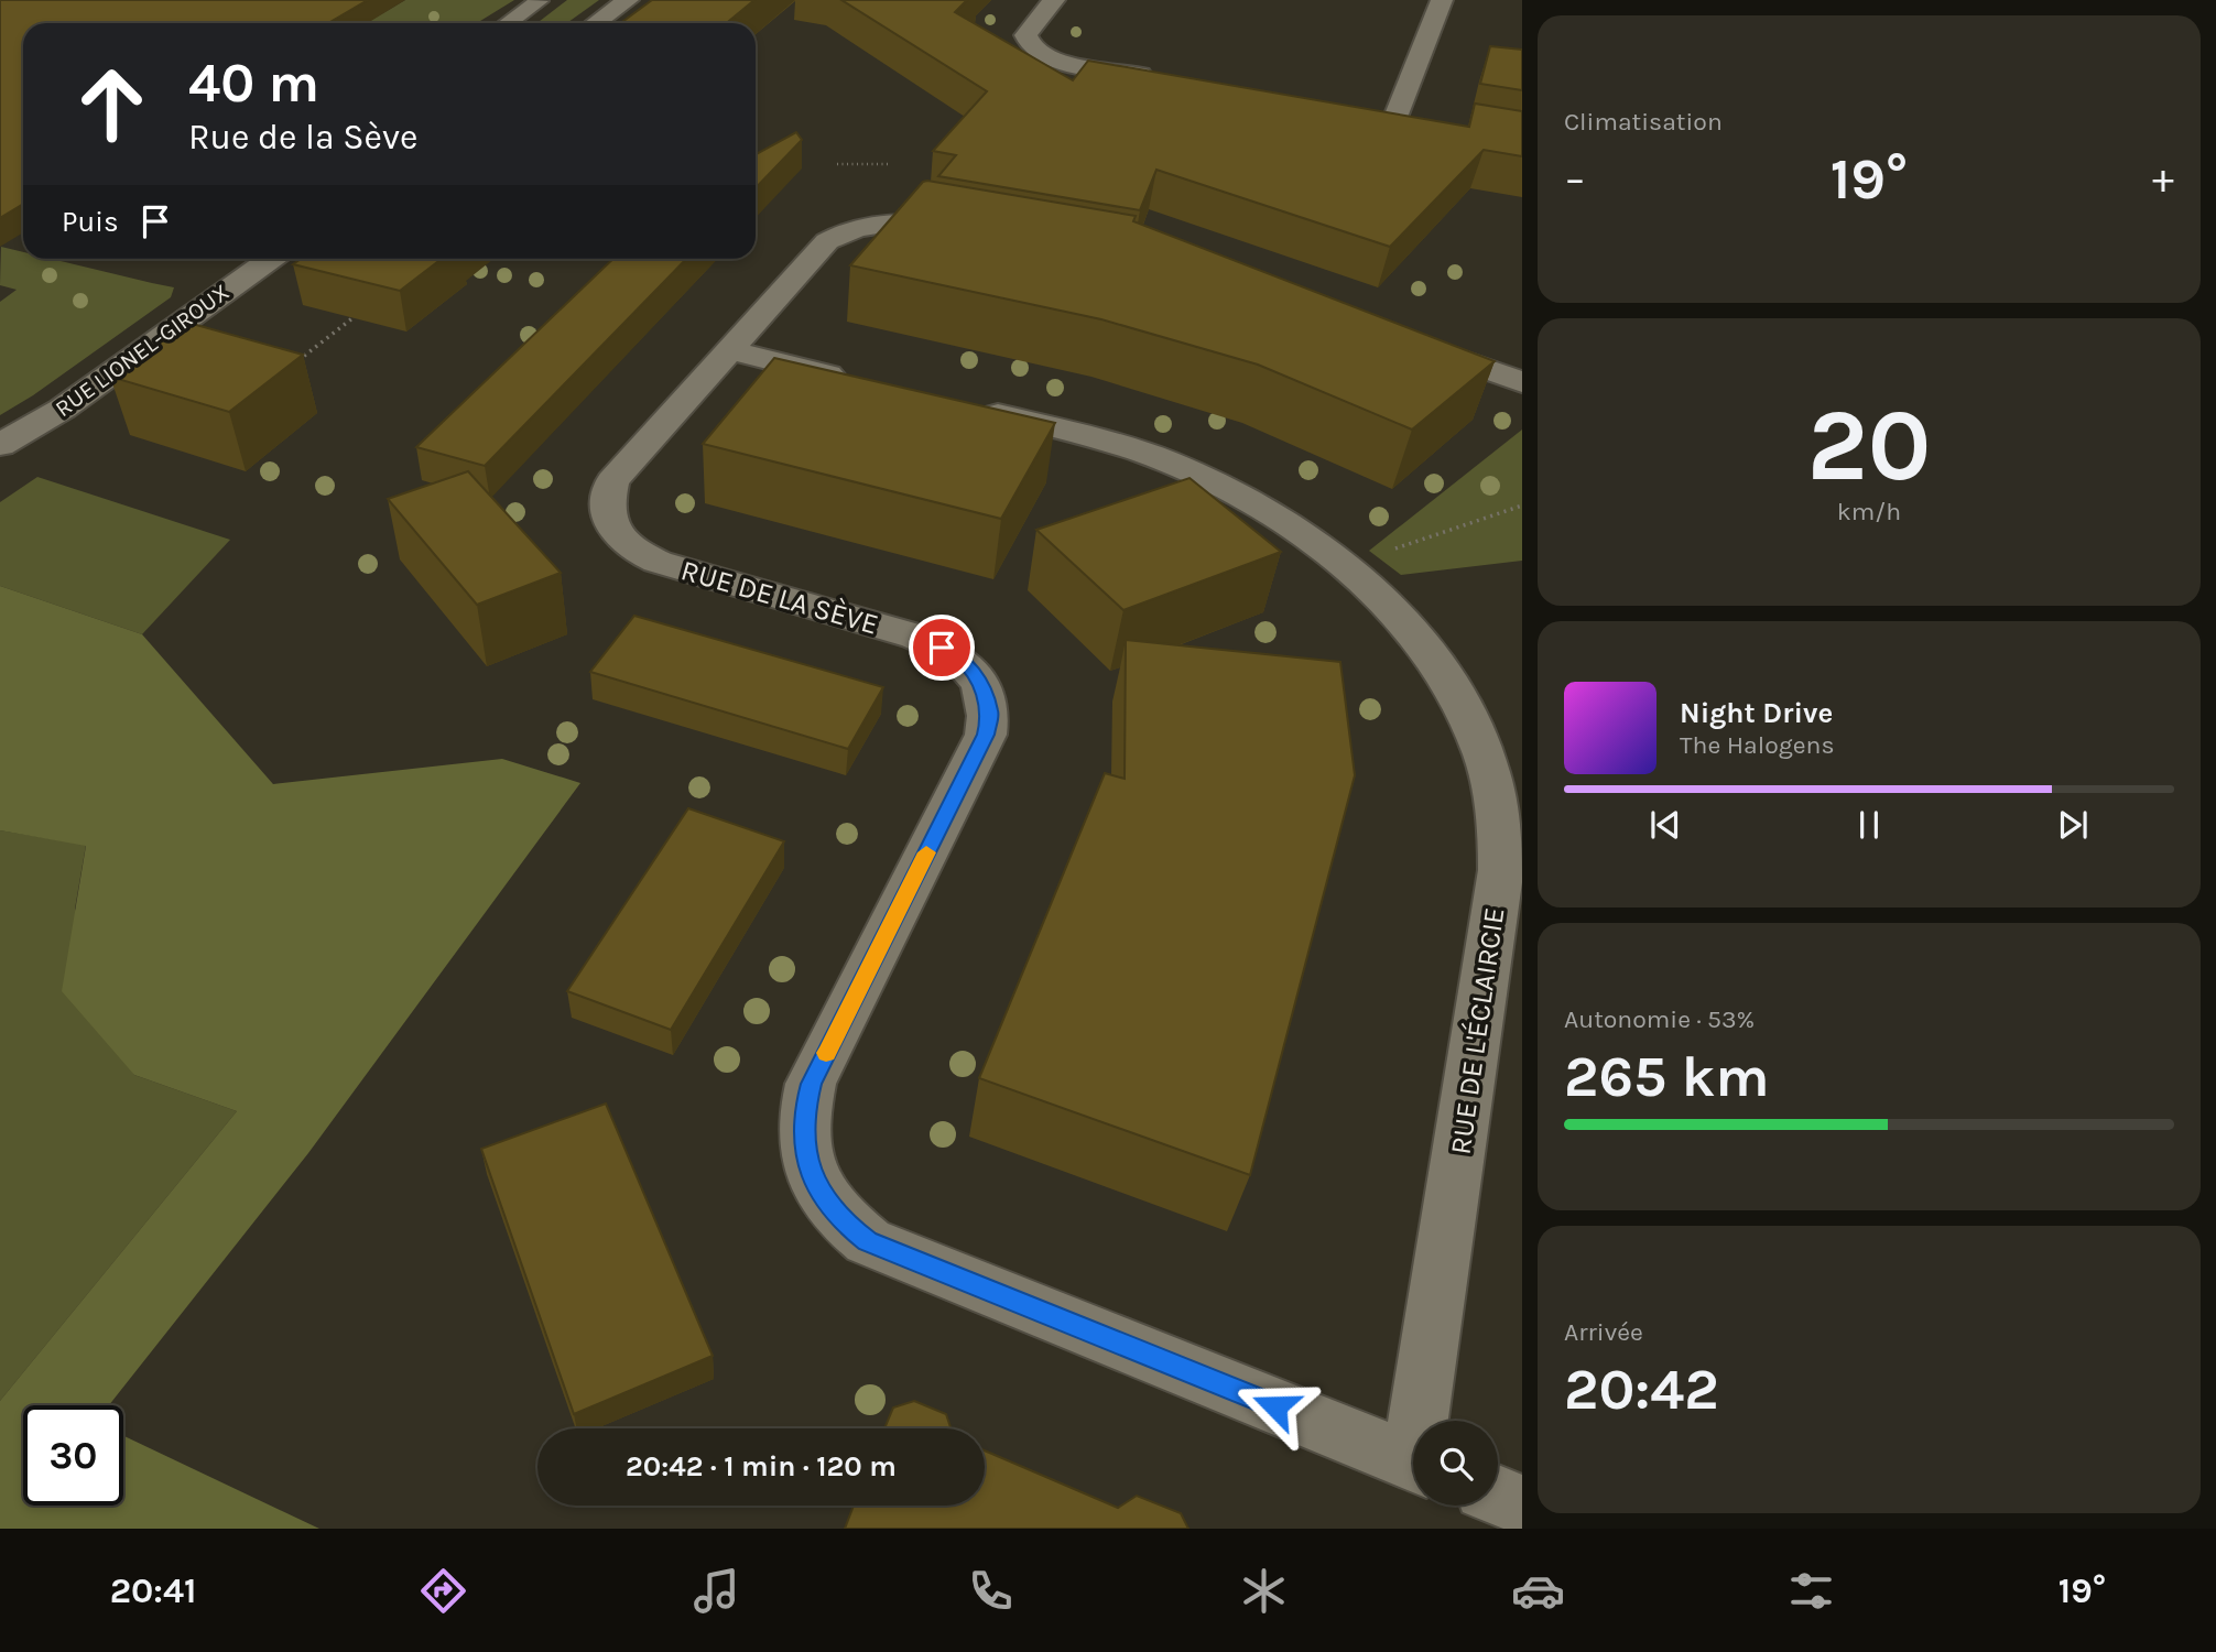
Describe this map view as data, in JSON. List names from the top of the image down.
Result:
{
  "streets": {
    "street": ["RUE LIONEL-GIROUX", "RUE DE LA SÈVE", "RUE DE L'ÉCLAIRCIE"]
  },
  "page": {
    "tile": [
      "Climatisation",
      ["20", "km/h"],
      ["Autonomie · 53%", "265 km"],
      ["Arrivée", "20:42"]
    ],
    "turn": ["40 m", "Rue de la Sève"],
    "heat": ["−", "19°", "+"],
    "then": "Puis",
    "song": ["Night Drive", "The Halogens"],
    "limit": "30",
    "trip": "20:42 · 1 min · 120 m",
    "tabs": ["20:41", "19°"]
  }
}
